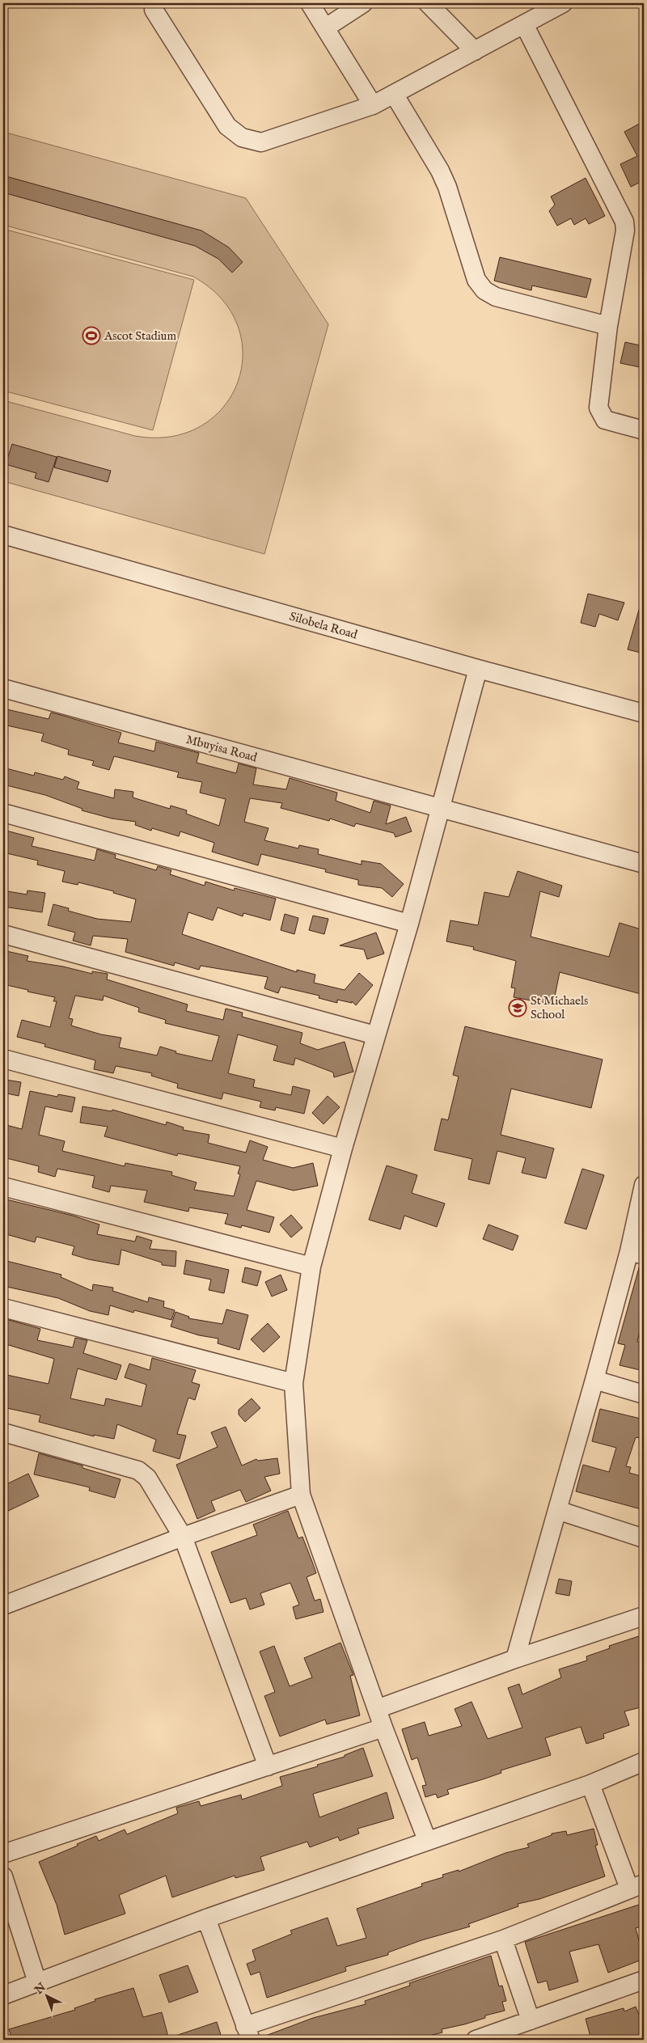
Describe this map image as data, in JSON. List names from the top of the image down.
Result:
{
  "streets": {
    "street": ["Silobela Road", "Mbuyisa Road"]
  },
  "places": {
    "sports": ["Ascot Stadium"],
    "school or university": ["St Michaels School"]
  },
  "north": "top left"
}
